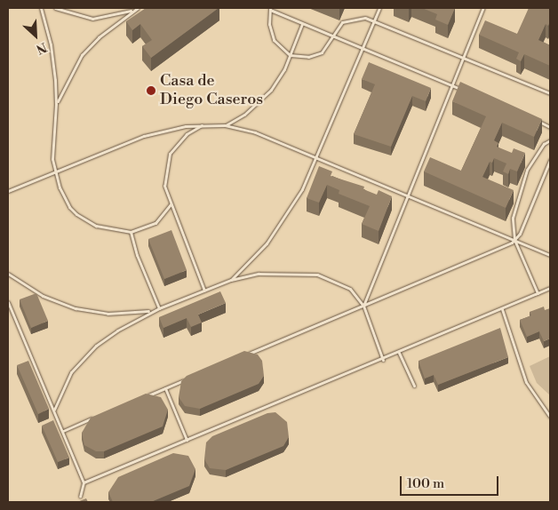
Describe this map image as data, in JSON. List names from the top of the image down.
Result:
{
  "places": ["Casa de Diego Caseros"],
  "scale_bar": "100 m",
  "north": "bottom right"
}
